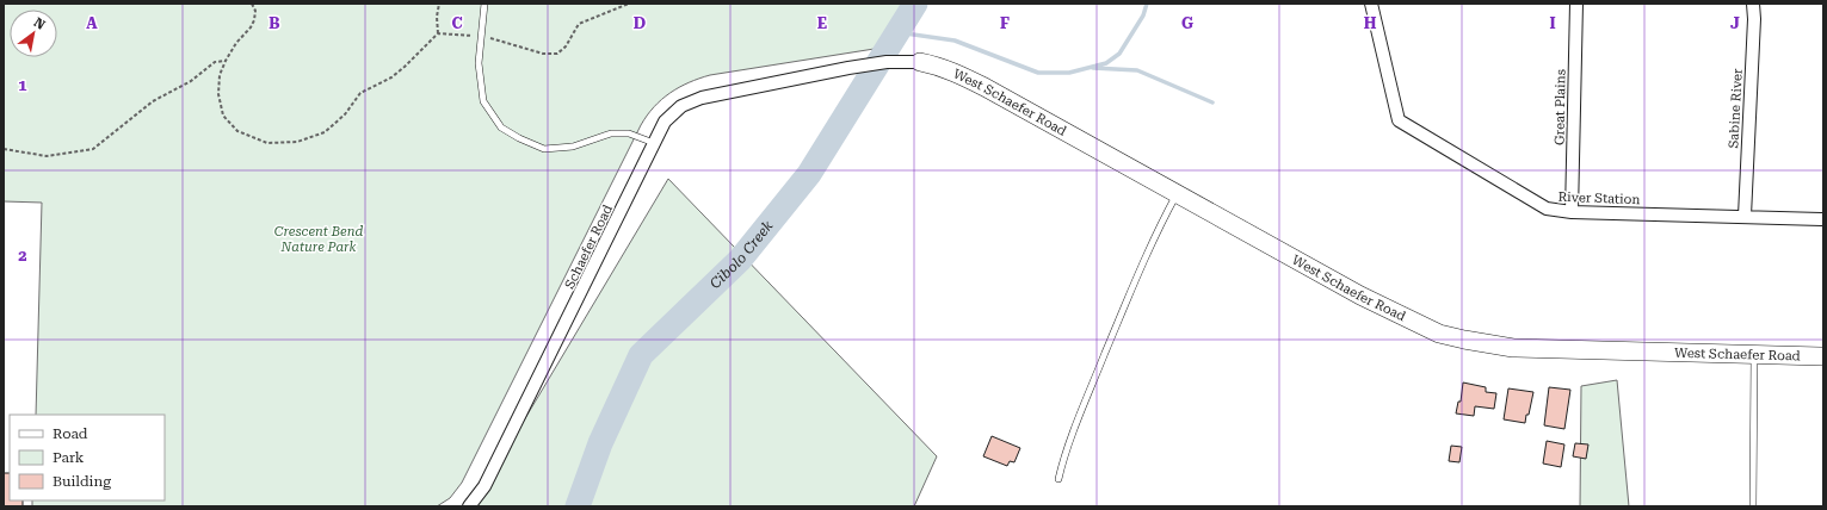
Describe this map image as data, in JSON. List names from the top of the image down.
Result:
{
  "streets": {
    "street": [
      "West Schaefer Road",
      "Great Plains",
      "Sabine River",
      "River Station",
      "Schaefer Road"
    ]
  },
  "crossings": [
    ["West Schaefer Road", "Schaefer Road"],
    ["Great Plains", "River Station"],
    ["Sabine River", "River Station"]
  ],
  "water": ["Cibolo Creek"],
  "parks": ["Crescent Bend Nature Park"],
  "legend": ["Road", "Park", "Building"],
  "north": "top right",
  "grid": {
    "columns": [
      "A",
      "B",
      "C",
      "D",
      "E",
      "F",
      "G",
      "H",
      "I",
      "J"
    ],
    "rows": ["1", "2"]
  }
}
